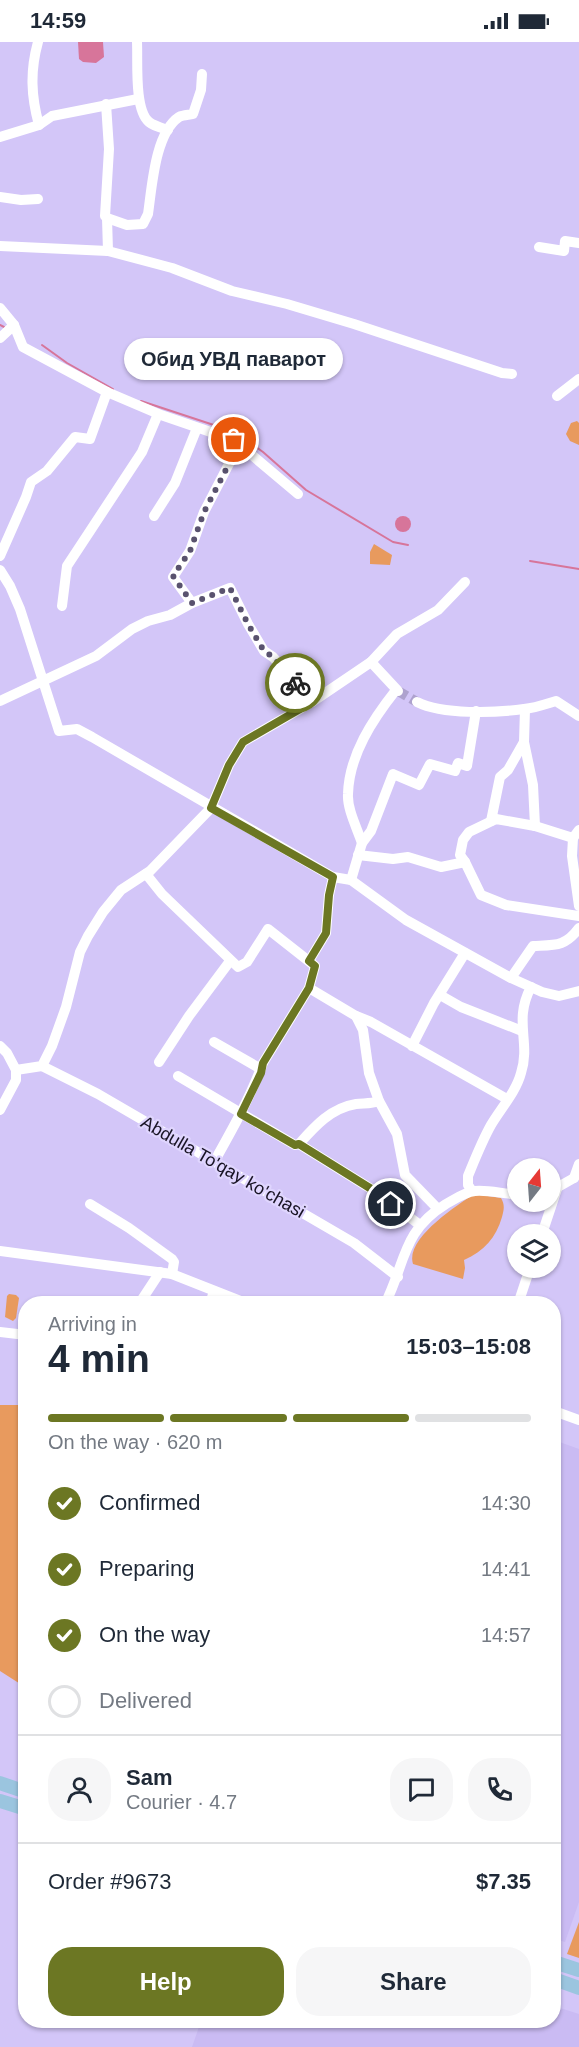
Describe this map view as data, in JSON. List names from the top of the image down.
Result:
{
  "streets": {
    "street": ["Abdulla To'qay ko'chasi"]
  },
  "places": ["Обид УВД паварот"],
  "north": "top",
  "page": {
    "status": "14:59",
    "bubble": "Обид УВД паварот",
    "heading": ["4 min", "Arriving in", "15:03–15:08"],
    "panel": [
      "Sam",
      "Courier · 4.7",
      "Order #9673",
      "$7.35"
    ],
    "bar": "On the way · 620 m",
    "list": [
      ["Confirmed", "14:30"],
      ["Preparing", "14:41"],
      ["On the way", "14:57"],
      "Delivered"
    ],
    "buttons": ["Help", "Share"]
  }
}
